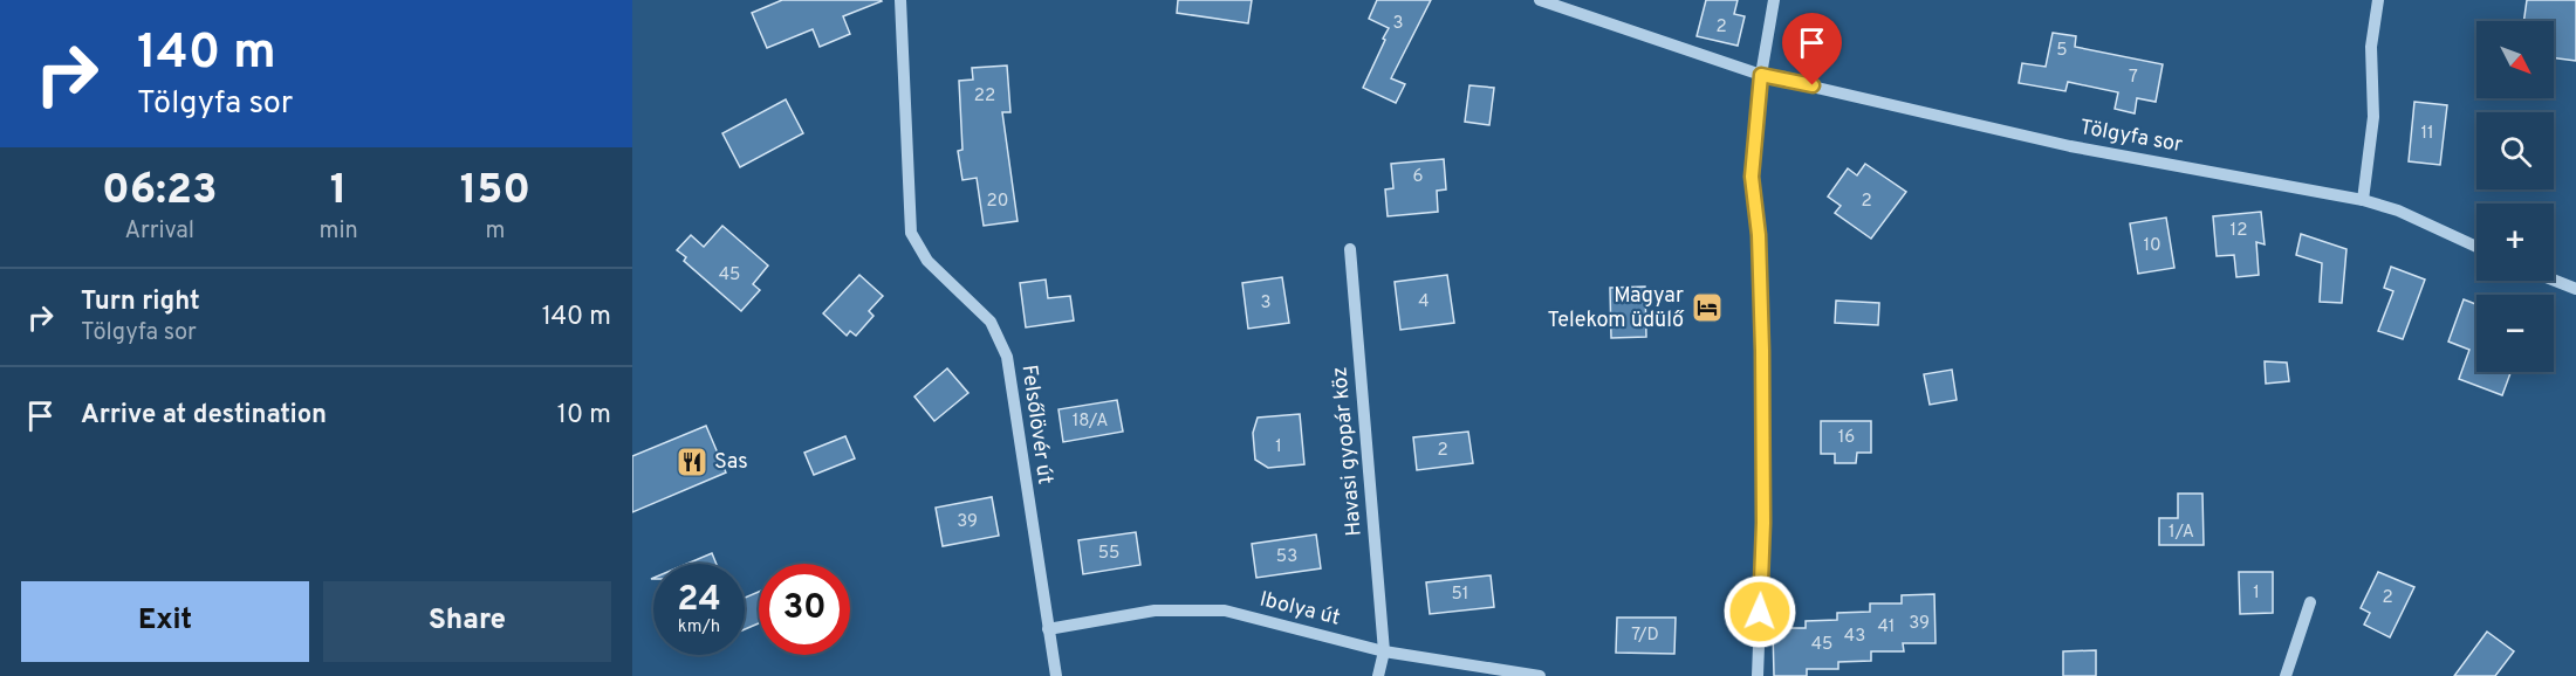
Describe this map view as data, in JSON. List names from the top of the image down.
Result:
{
  "streets": {
    "street": [
      "Tölgyfa sor",
      "Felsőlövér út",
      "Havasi gyopár köz",
      "Ibolya út"
    ]
  },
  "crossings": [
    ["Felsőlövér út", "Ibolya út"],
    ["Havasi gyopár köz", "Ibolya út"]
  ],
  "places": {
    "hotel": ["Magyar Telekom üdülő"],
    "restaurant": ["Sas"]
  },
  "house_numbers": [
    "3",
    "2",
    "5",
    "7",
    "22",
    "11",
    "6",
    "20",
    "2",
    "12",
    "10",
    "45",
    "4",
    "3",
    "18/A",
    "16",
    "1",
    "2",
    "39",
    "1/A",
    "55",
    "53",
    "1",
    "51",
    "2",
    "39",
    "41",
    "7/D",
    "43",
    "45"
  ],
  "north": "bottom right",
  "page": {
    "turn": ["140 m", "Tölgyfa sor"],
    "map_buttons": ["+", "−"],
    "eta": [
      "06:23",
      "Arrival",
      "1",
      "min",
      "150",
      "m"
    ],
    "list": [
      {
        "name": "Turn right",
        "note": "Tölgyfa sor",
        "value": "140 m"
      },
      {
        "name": "Arrive at destination",
        "value": "10 m"
      }
    ],
    "speed": "24 km/h",
    "limit": "30",
    "buttons": ["Exit", "Share"]
  }
}
